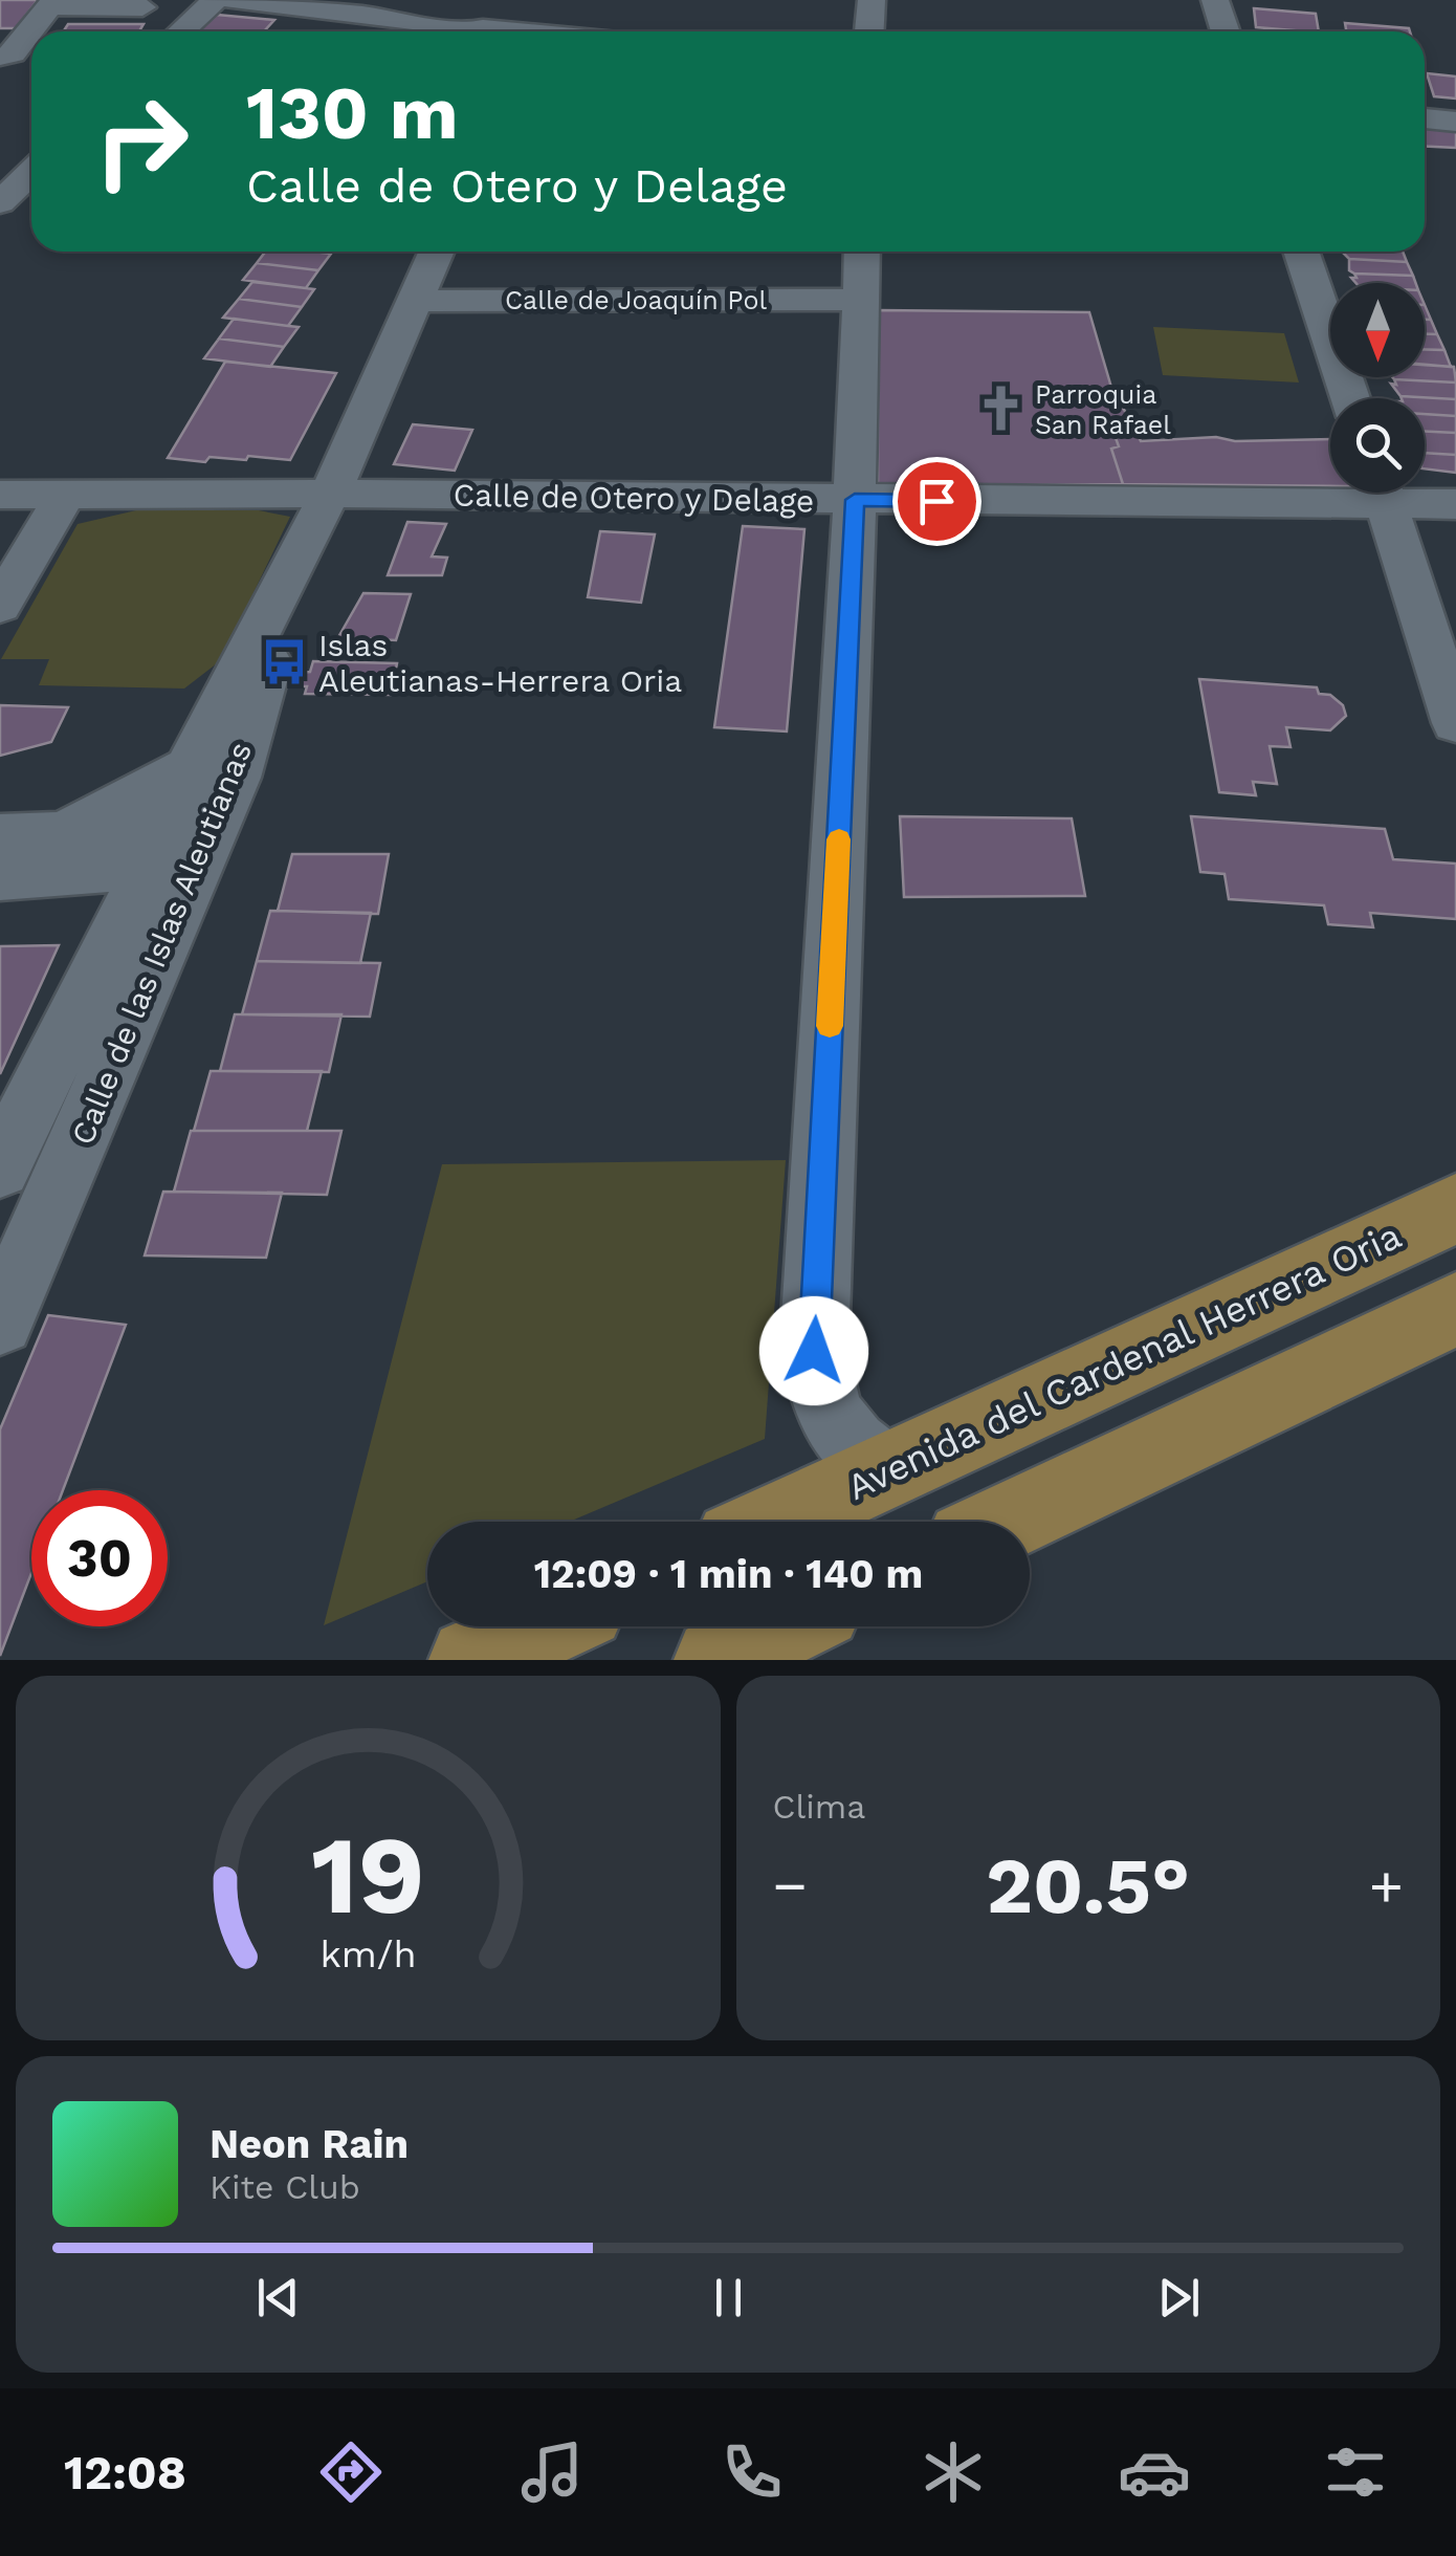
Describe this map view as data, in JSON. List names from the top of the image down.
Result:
{
  "streets": {
    "main road": ["Avenida del Cardenal Herrera Oria"],
    "street": ["Calle de Joaquín Pol", "Calle de Otero y Delage", "Calle de las Islas Aleutianas"]
  },
  "crossings": [
    ["Calle de Joaquín Pol", "Calle de las Islas Aleutianas"],
    ["Calle de Otero y Delage", "Calle de las Islas Aleutianas"]
  ],
  "places": {
    "church": ["Parroquia San Rafael"],
    "bus stop": ["Islas Aleutianas-Herrera Oria"]
  },
  "north": "bottom",
  "page": {
    "turn": ["130 m", "Calle de Otero y Delage"],
    "limit": "30",
    "trip": "12:09 · 1 min · 140 m",
    "tile": "Clima",
    "heat": ["−", "20.5°", "+"],
    "song": ["Neon Rain", "Kite Club"],
    "tabs": "12:08",
    "gauge": ["19", "km/h"]
  }
}
